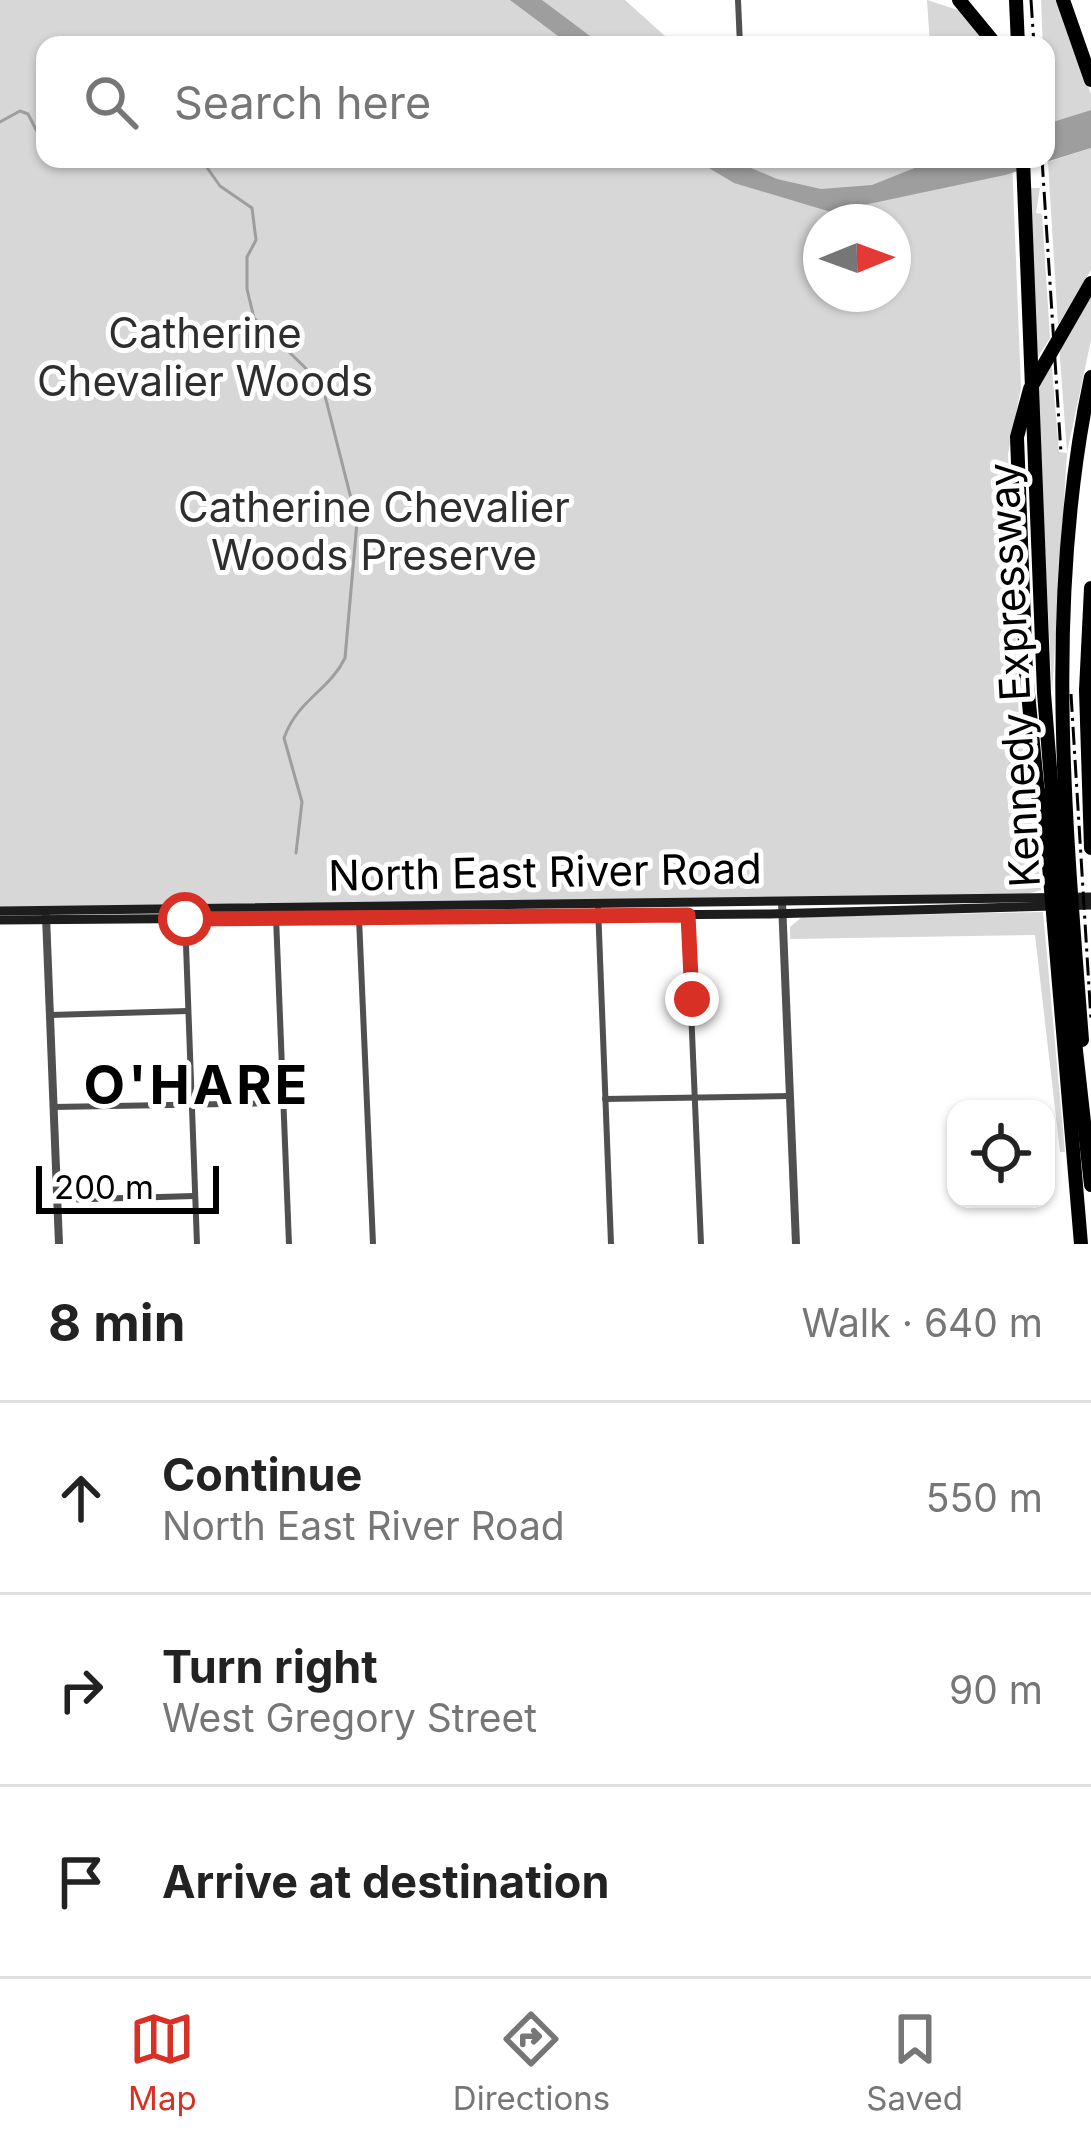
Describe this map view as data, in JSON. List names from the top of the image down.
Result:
{
  "streets": {
    "highway": ["Kennedy Expressway"],
    "main road": ["North East River Road"]
  },
  "districts": ["O'HARE"],
  "parks": ["Catherine Chevalier Woods", "Catherine Chevalier Woods Preserve"],
  "scale_bar": "200 m",
  "north": "right",
  "page": {
    "search": "Search here",
    "scale": "200 m",
    "heading": ["8 min", "Walk · 640 m"],
    "list": [
      ["Continue", "North East River Road", "550 m"],
      ["Turn right", "West Gregory Street", "90 m"],
      "Arrive at destination"
    ],
    "nav": ["Map", "Directions", "Saved"]
  }
}
